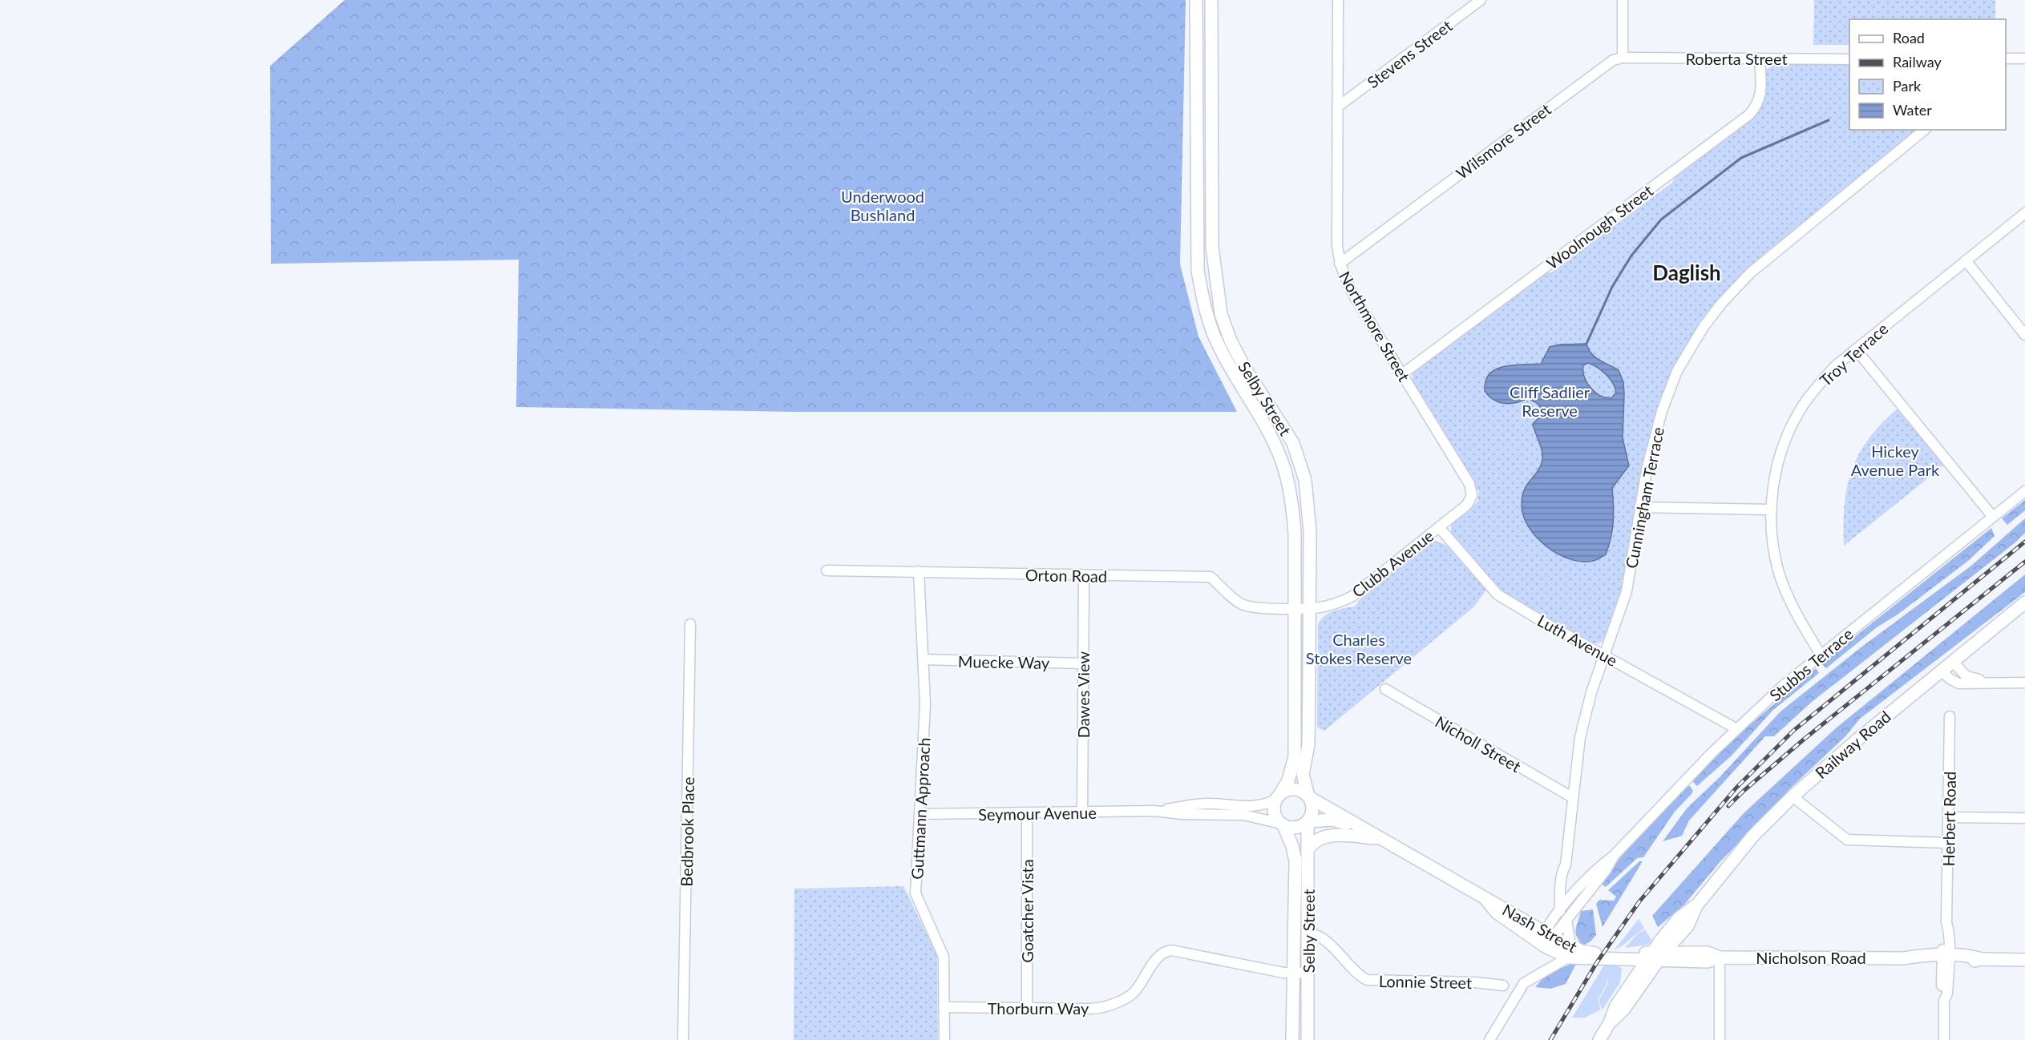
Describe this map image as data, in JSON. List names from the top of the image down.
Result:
{
  "streets": {
    "main road": [
      "Selby Street",
      "Railway Road",
      "Nash Street",
      "Nicholson Road"
    ],
    "street": [
      "Stevens Street",
      "Roberta Street",
      "Wilsmore Street",
      "Woolnough Street",
      "Northmore Street",
      "Troy Terrace",
      "Cunningham Terrace",
      "Clubb Avenue",
      "Orton Road",
      "Luth Avenue",
      "Muecke Way",
      "Stubbs Terrace",
      "Dawes View",
      "Nicholl Street",
      "Guttmann Approach",
      "Seymour Avenue",
      "Herbert Road",
      "Bedbrook Place",
      "Goatcher Vista",
      "Lonnie Street",
      "Thorburn Way"
    ]
  },
  "crossings": [
    ["Stevens Street", "Northmore Street"],
    ["Roberta Street", "Wilsmore Street"],
    ["Roberta Street", "Woolnough Street"],
    ["Wilsmore Street", "Northmore Street"],
    ["Woolnough Street", "Northmore Street"],
    ["Northmore Street", "Clubb Avenue"],
    ["Troy Terrace", "Stubbs Terrace"],
    ["Selby Street", "Clubb Avenue"],
    ["Selby Street", "Orton Road"],
    ["Selby Street", "Seymour Avenue"],
    ["Selby Street", "Nash Street"],
    ["Selby Street", "Lonnie Street"],
    ["Selby Street", "Thorburn Way"],
    ["Cunningham Terrace", "Luth Avenue"],
    ["Cunningham Terrace", "Stubbs Terrace"],
    ["Cunningham Terrace", "Nicholl Street"],
    ["Clubb Avenue", "Orton Road"],
    ["Clubb Avenue", "Luth Avenue"],
    ["Orton Road", "Dawes View"],
    ["Orton Road", "Guttmann Approach"],
    ["Luth Avenue", "Stubbs Terrace"],
    ["Muecke Way", "Dawes View"],
    ["Muecke Way", "Guttmann Approach"],
    ["Stubbs Terrace", "Nash Street"],
    ["Dawes View", "Seymour Avenue"],
    ["Railway Road", "Nash Street"],
    ["Railway Road", "Nicholson Road"],
    ["Guttmann Approach", "Seymour Avenue"],
    ["Guttmann Approach", "Thorburn Way"],
    ["Seymour Avenue", "Goatcher Vista"],
    ["Seymour Avenue", "Nash Street"],
    ["Herbert Road", "Nicholson Road"],
    ["Goatcher Vista", "Thorburn Way"],
    ["Nash Street", "Nicholson Road"]
  ],
  "districts": ["Daglish"],
  "parks": [
    "Underwood Bushland",
    "Cliff Sadlier Reserve",
    "Hickey Avenue Park",
    "Charles Stokes Reserve"
  ],
  "legend": [
    "Road",
    "Railway",
    "Park",
    "Water"
  ]
}
